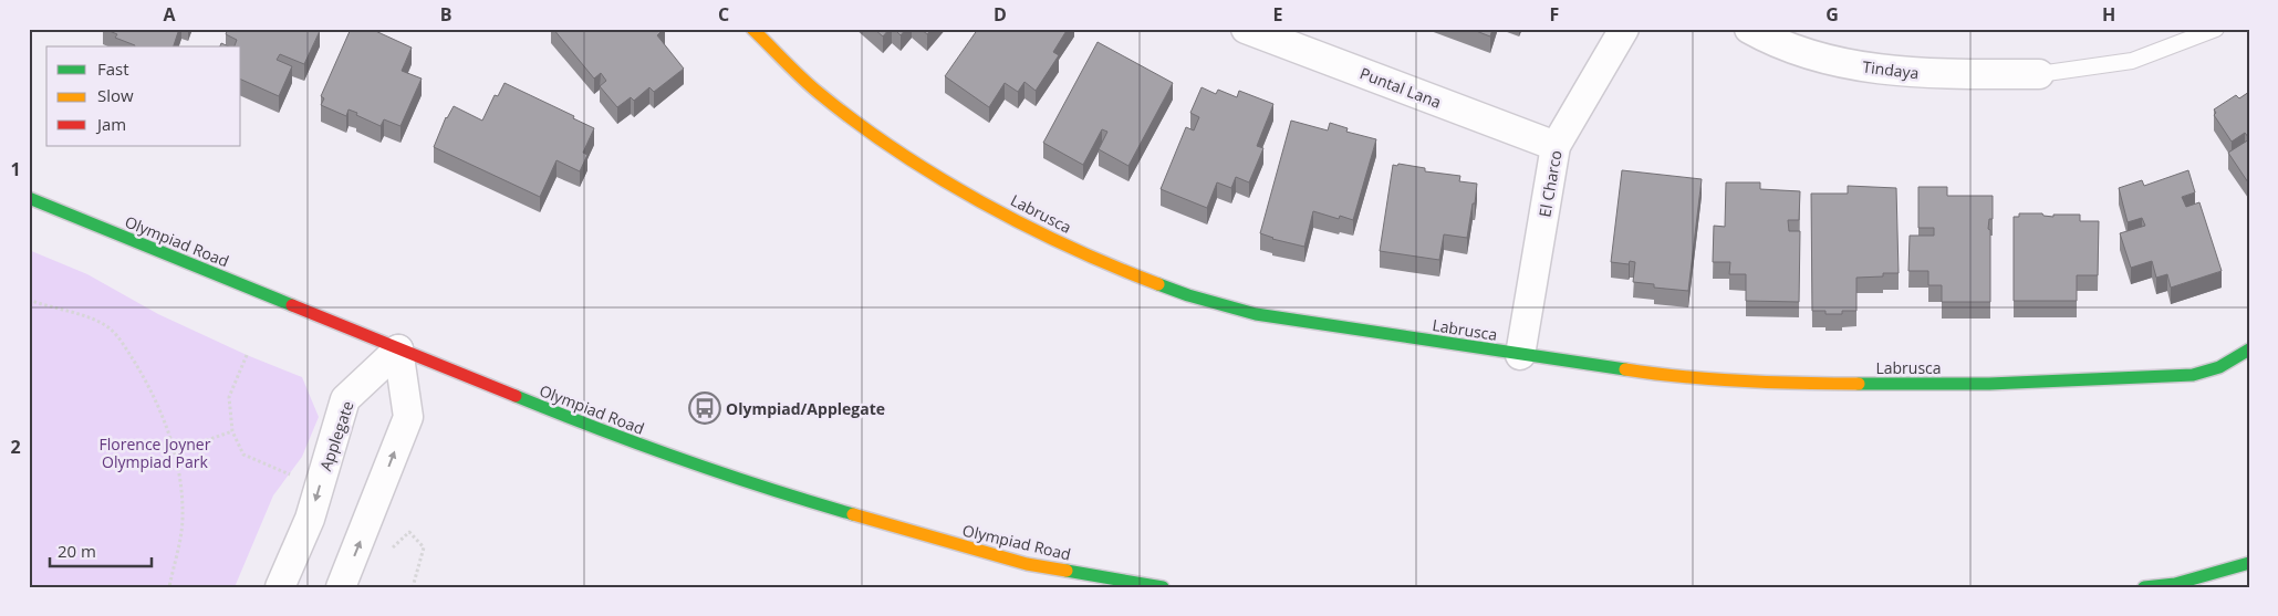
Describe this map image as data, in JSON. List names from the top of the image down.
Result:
{
  "streets": {
    "street": [
      "Tindaya",
      "Puntal Lana",
      "El Charco",
      "Labrusca",
      "Olympiad Road",
      "Applegate"
    ]
  },
  "crossings": [
    ["Puntal Lana", "El Charco"],
    ["El Charco", "Labrusca"],
    ["Olympiad Road", "Applegate"]
  ],
  "parks": ["Florence Joyner Olympiad Park"],
  "places": {
    "bus stop": ["Olympiad/Applegate"]
  },
  "legend": ["Fast", "Slow", "Jam"],
  "scale_bar": "20 m",
  "grid": {
    "columns": [
      "A",
      "B",
      "C",
      "D",
      "E",
      "F",
      "G",
      "H"
    ],
    "rows": ["1", "2"]
  }
}
